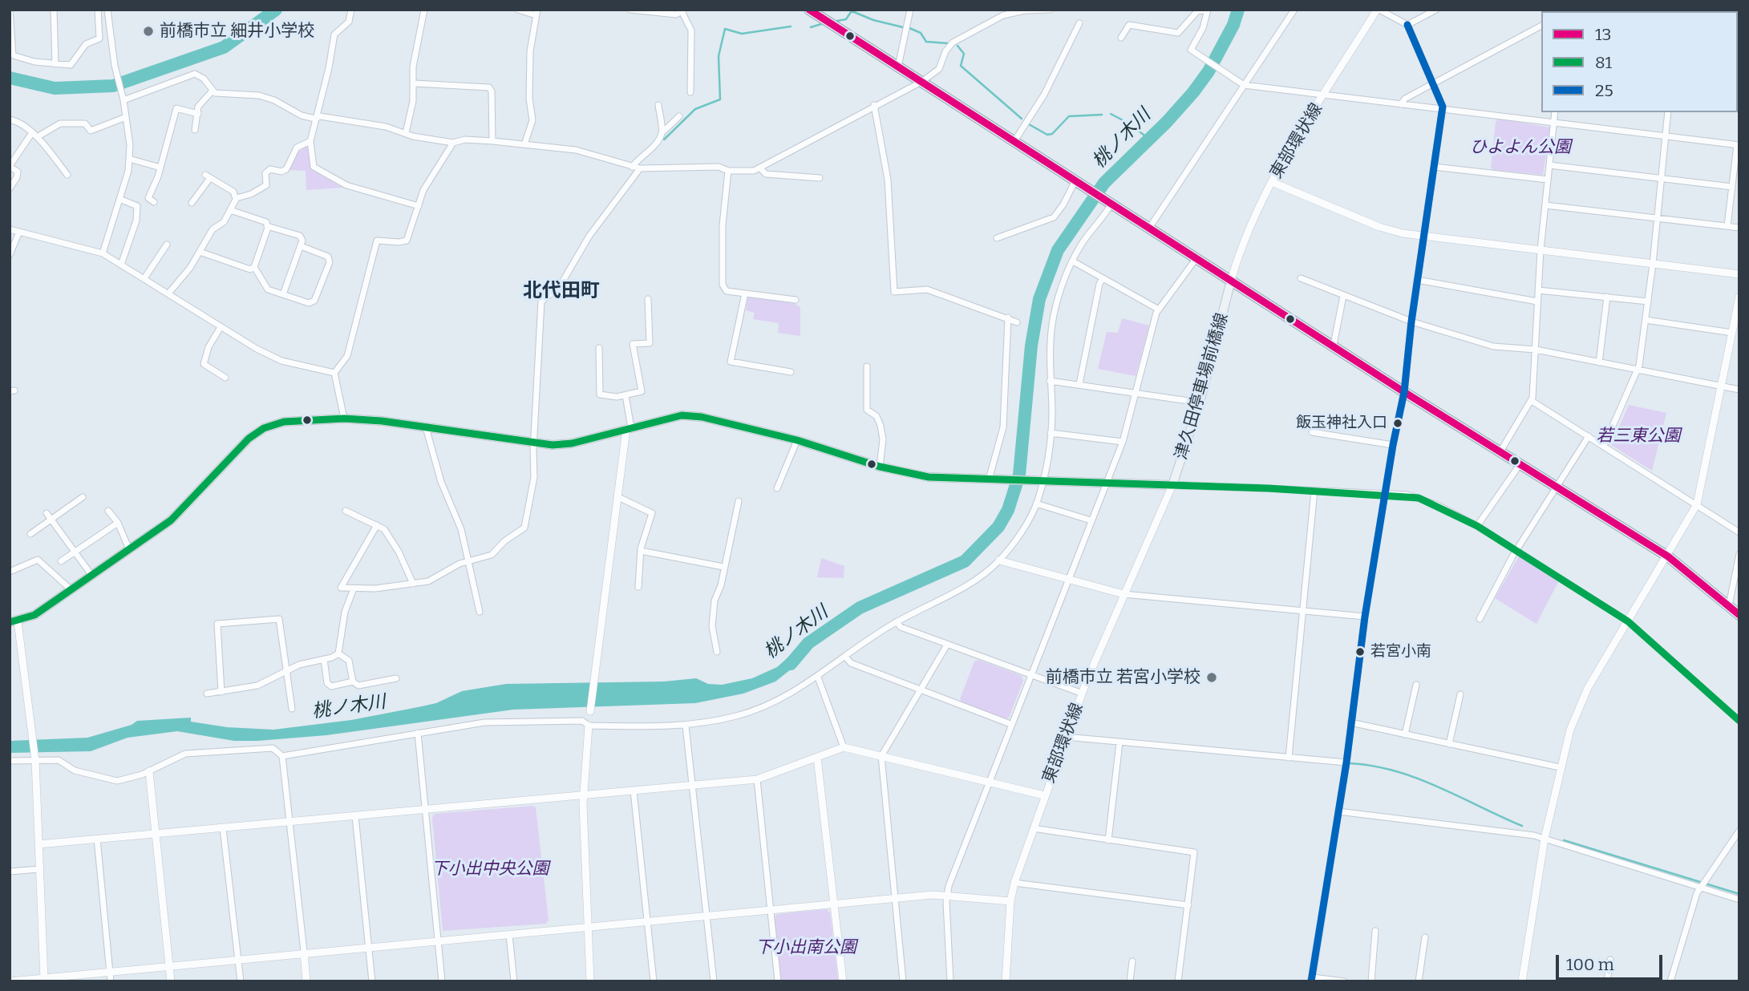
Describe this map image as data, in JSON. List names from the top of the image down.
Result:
{
  "streets": {
    "main road": ["津久田停車場前橋線"],
    "street": ["東部環状線"]
  },
  "crossings": [
    ["東部環状線", "津久田停車場前橋線"]
  ],
  "districts": ["北代田町"],
  "water": ["桃ノ木川"],
  "parks": [
    "ひよよん公園",
    "若三東公園",
    "下小出中央公園",
    "下小出南公園"
  ],
  "places": [
    "前橋市立 細井小学校",
    "飯玉神社入口",
    "若宮小南",
    "前橋市立 若宮小学校"
  ],
  "lines": ["transit line 13", "transit line 25", "transit line 81"],
  "legend": ["13", "81", "25"],
  "scale_bar": "100 m"
}
